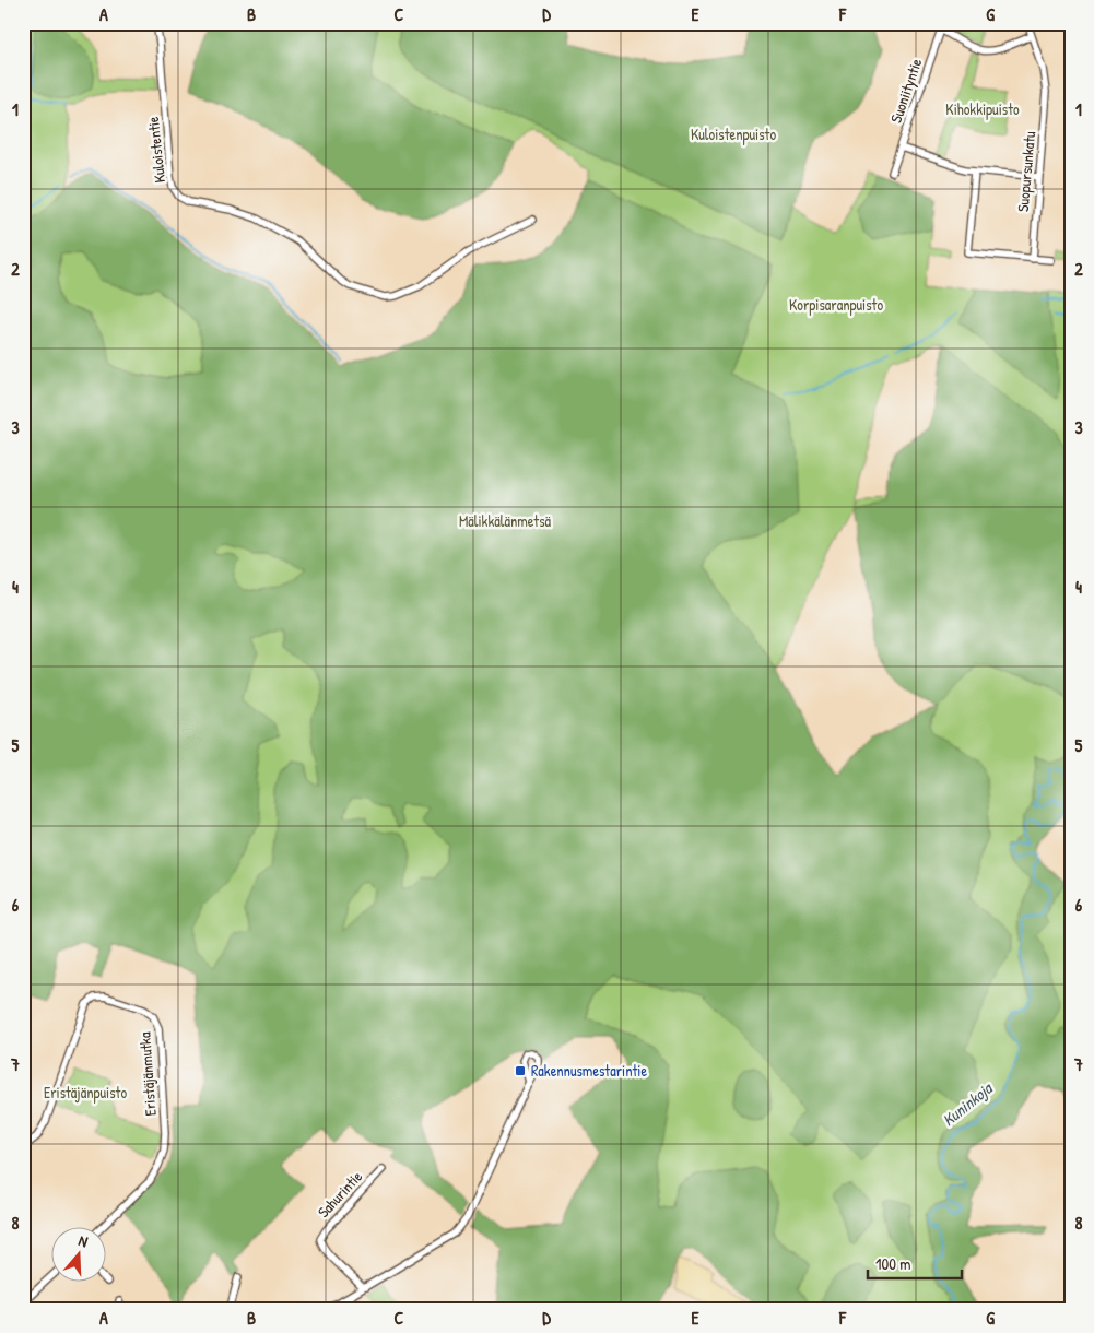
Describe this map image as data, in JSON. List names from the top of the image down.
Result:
{
  "streets": {
    "street": [
      "Suoniityntie",
      "Kuloistentie",
      "Suopursunkatu",
      "Eristäjänmutka",
      "Sahurintie"
    ]
  },
  "water": ["Kuninkoja"],
  "parks": [
    "Kihokkipuisto",
    "Kuloistenpuisto",
    "Korpisaranpuisto",
    "Mälikkälänmetsä",
    "Eristäjänpuisto"
  ],
  "places": {
    "transit": ["Rakennusmestarintie"]
  },
  "scale_bar": "100 m",
  "north": "top",
  "grid": {
    "columns": [
      "A",
      "B",
      "C",
      "D",
      "E",
      "F",
      "G"
    ],
    "rows": [
      "1",
      "2",
      "3",
      "4",
      "5",
      "6",
      "7",
      "8"
    ]
  }
}
